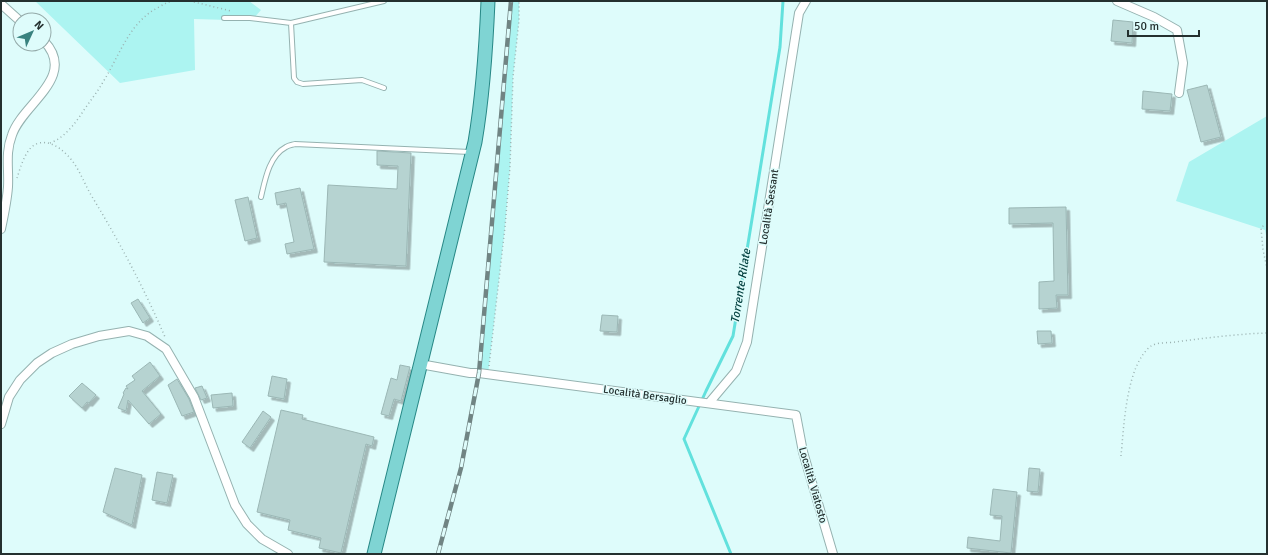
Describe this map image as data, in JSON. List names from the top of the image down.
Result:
{
  "streets": {
    "street": ["Località Sessant", "Località Bersaglio", "Località Viatosto"]
  },
  "crossings": [
    ["Località Sessant", "Località Bersaglio"],
    ["Località Bersaglio", "Località Viatosto"]
  ],
  "water": ["Torrente Rilate"],
  "scale_bar": "50 m",
  "north": "top right"
}
